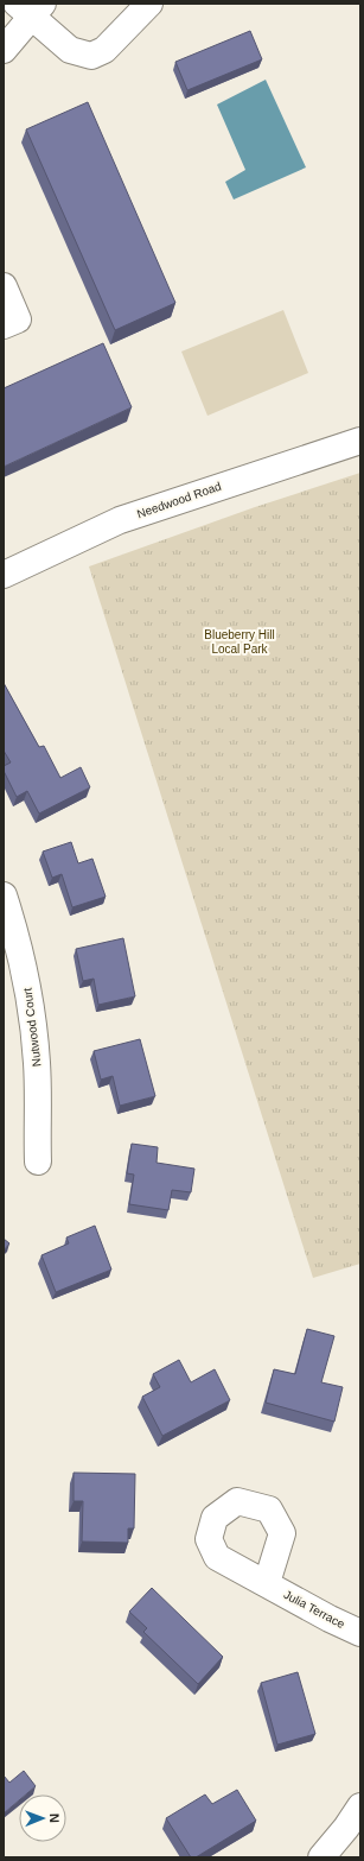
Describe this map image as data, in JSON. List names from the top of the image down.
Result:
{
  "streets": {
    "street": ["Needwood Road", "Nutwood Court", "Julia Terrace"]
  },
  "parks": ["Blueberry Hill Local Park"],
  "north": "right"
}
